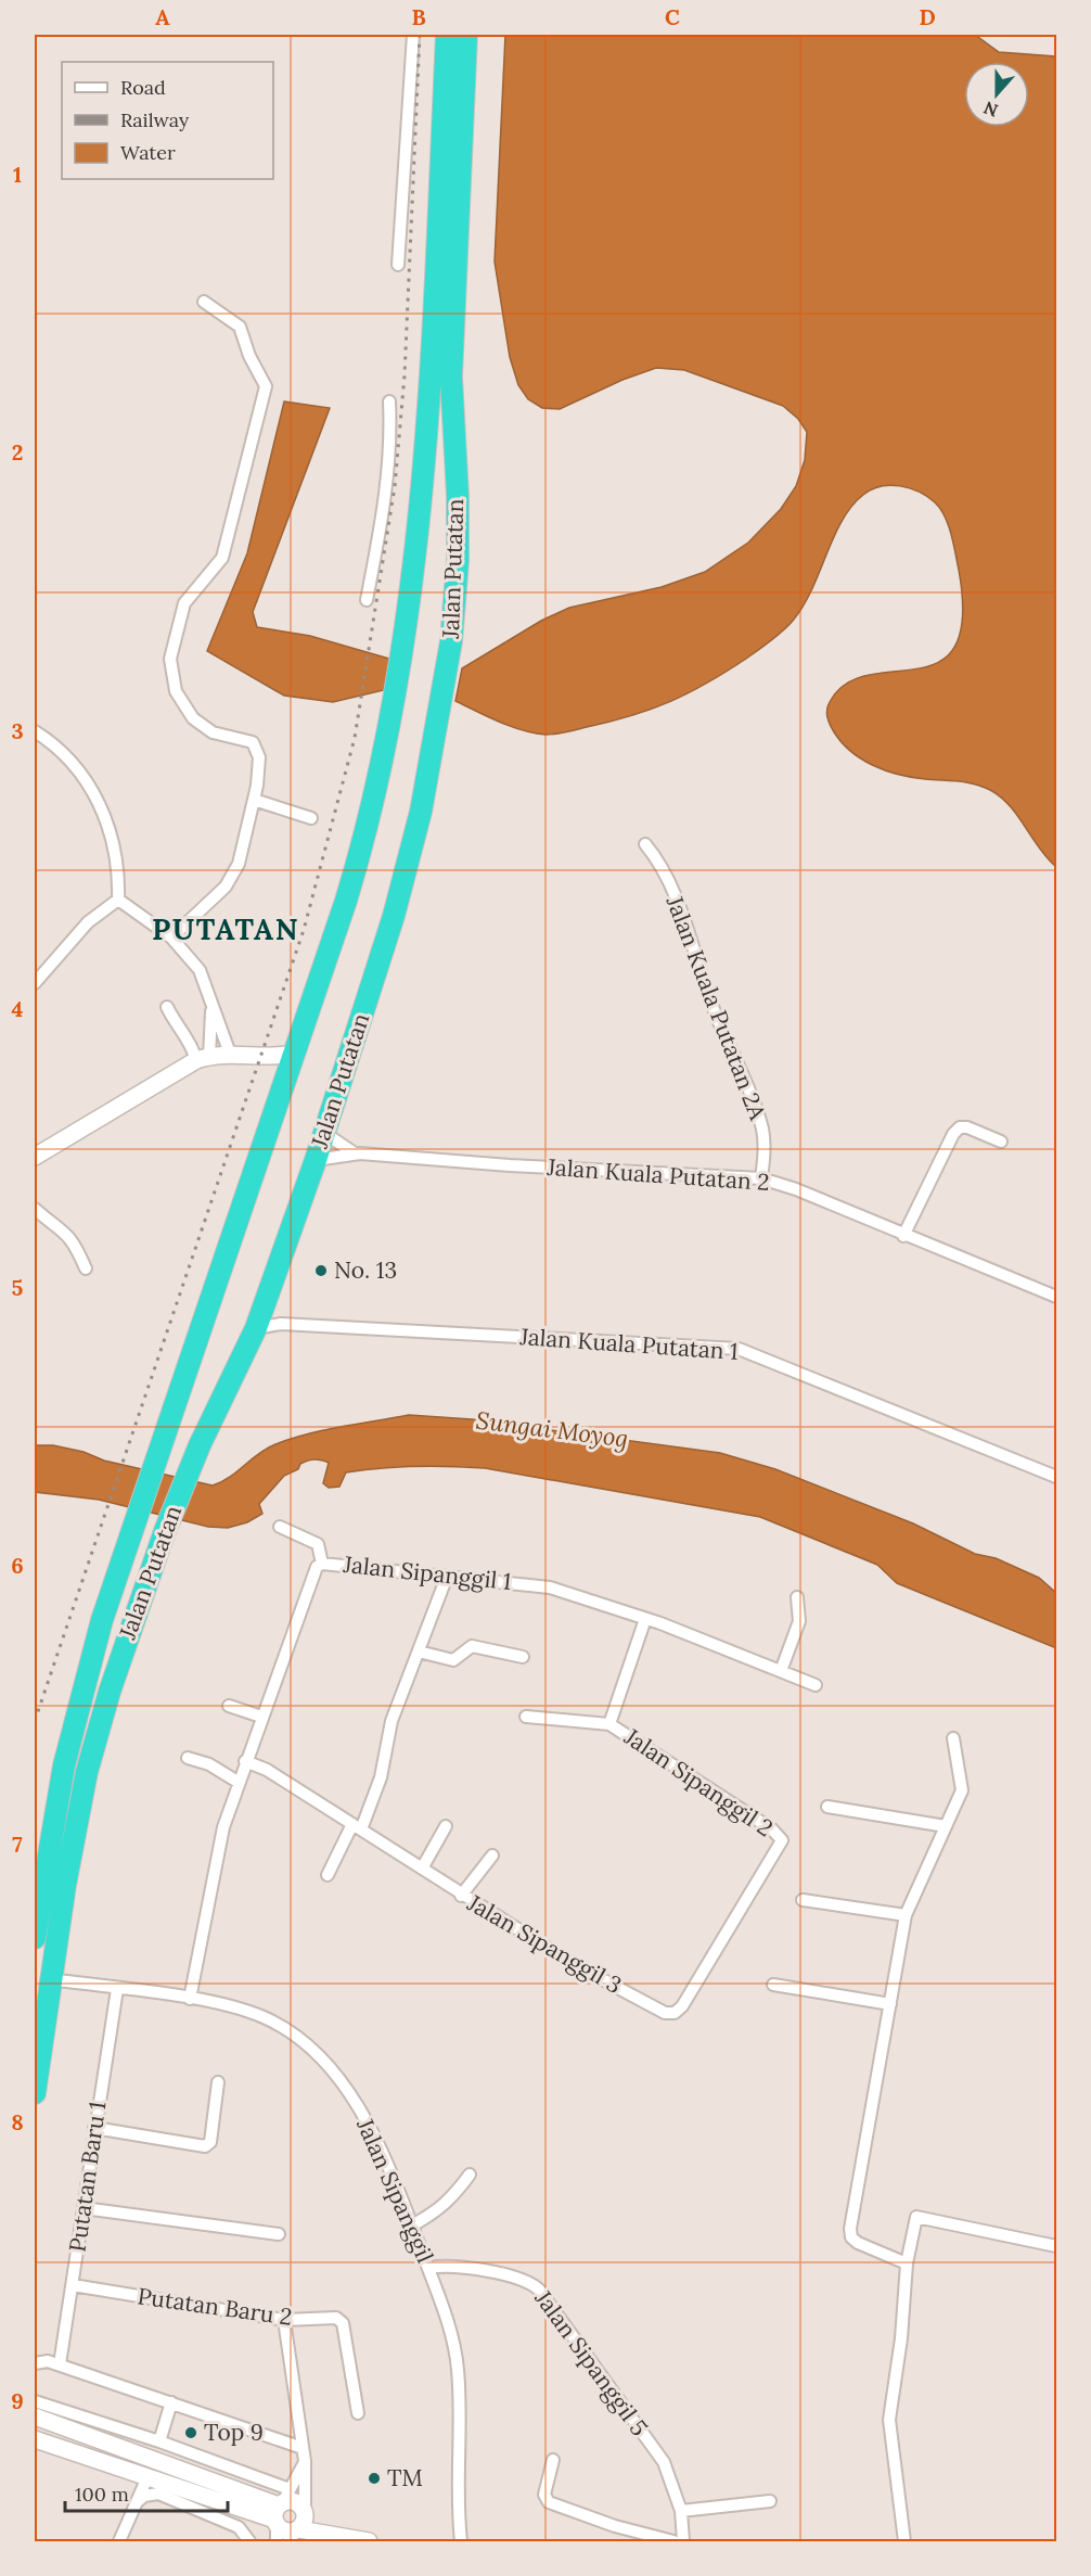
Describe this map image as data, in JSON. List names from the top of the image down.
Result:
{
  "streets": {
    "highway": ["Jalan Putatan"],
    "street": [
      "Jalan Kuala Putatan 2A",
      "Jalan Kuala Putatan 2",
      "Jalan Kuala Putatan 1",
      "Jalan Sipanggil 1",
      "Jalan Sipanggil 2",
      "Jalan Sipanggil 3",
      "Putatan Baru 1",
      "Jalan Sipanggil",
      "Putatan Baru 2",
      "Jalan Sipanggil 5"
    ]
  },
  "crossings": [
    ["Jalan Putatan", "Jalan Kuala Putatan 2"],
    ["Jalan Putatan", "Jalan Kuala Putatan 1"],
    ["Jalan Putatan", "Jalan Sipanggil"],
    ["Jalan Kuala Putatan 2A", "Jalan Kuala Putatan 2"],
    ["Jalan Sipanggil 1", "Jalan Sipanggil 2"],
    ["Jalan Sipanggil 1", "Jalan Sipanggil 3"],
    ["Jalan Sipanggil 1", "Jalan Sipanggil"],
    ["Jalan Sipanggil 2", "Jalan Sipanggil 3"],
    ["Putatan Baru 1", "Jalan Sipanggil"],
    ["Putatan Baru 1", "Putatan Baru 2"],
    ["Jalan Sipanggil", "Jalan Sipanggil 5"]
  ],
  "districts": ["PUTATAN"],
  "water": ["Sungai Moyog"],
  "places": ["No. 13", "Top 9", "TM"],
  "legend": ["Road", "Railway", "Water"],
  "scale_bar": "100 m",
  "north": "bottom",
  "grid": {
    "columns": [
      "A",
      "B",
      "C",
      "D"
    ],
    "rows": [
      "1",
      "2",
      "3",
      "4",
      "5",
      "6",
      "7",
      "8",
      "9"
    ]
  }
}
